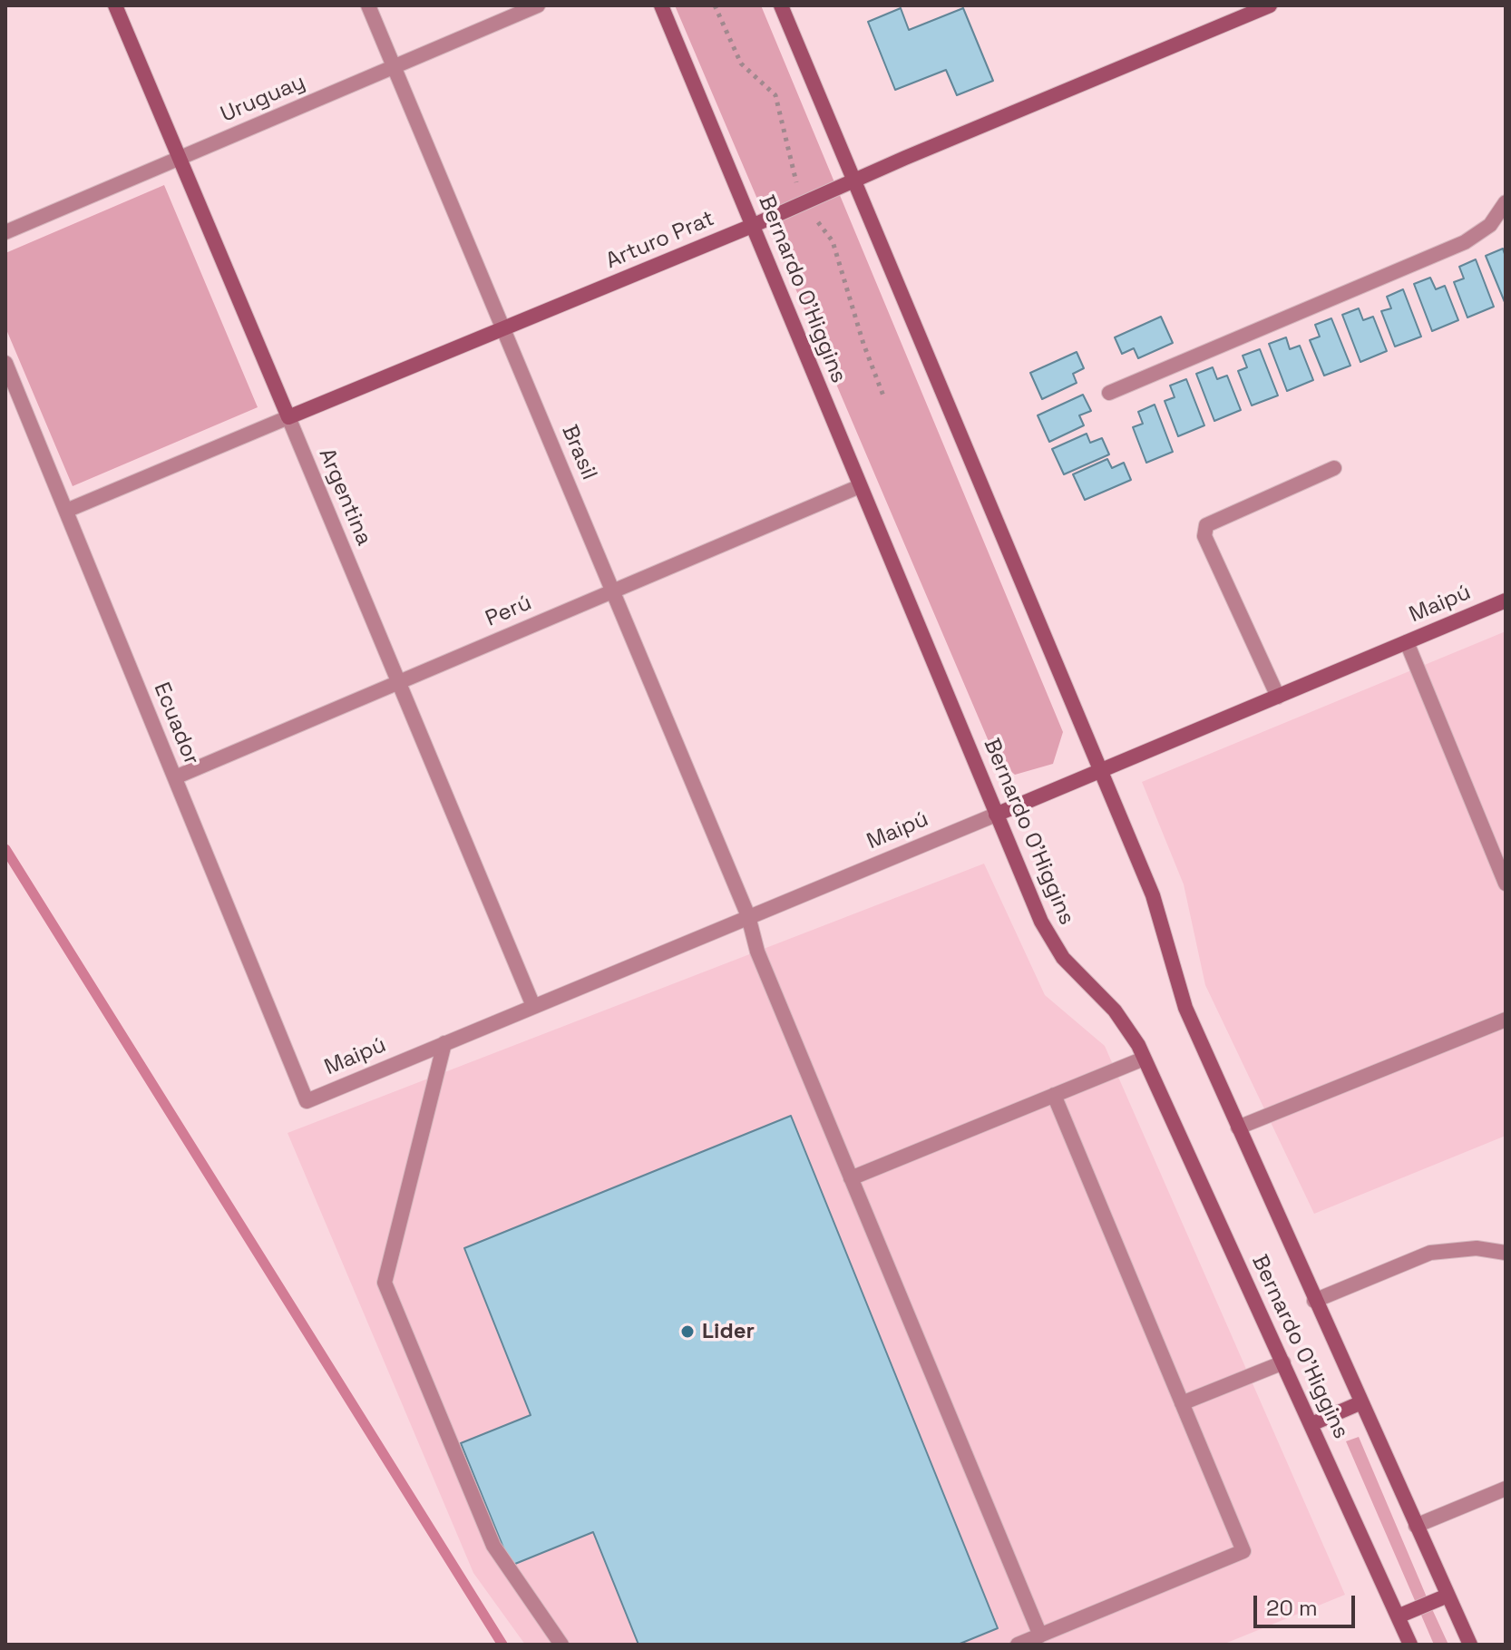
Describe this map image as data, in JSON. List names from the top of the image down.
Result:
{
  "streets": {
    "street": [
      "Uruguay",
      "Arturo Prat",
      "Bernardo O'Higgins",
      "Brasil",
      "Argentina",
      "Maipú",
      "Perú",
      "Ecuador"
    ]
  },
  "crossings": [
    ["Uruguay", "Brasil"],
    ["Uruguay", "Argentina"],
    ["Arturo Prat", "Bernardo O'Higgins"],
    ["Arturo Prat", "Brasil"],
    ["Arturo Prat", "Argentina"],
    ["Arturo Prat", "Ecuador"],
    ["Bernardo O'Higgins", "Maipú"],
    ["Bernardo O'Higgins", "Perú"],
    ["Brasil", "Maipú"],
    ["Brasil", "Perú"],
    ["Argentina", "Maipú"],
    ["Argentina", "Perú"],
    ["Maipú", "Ecuador"],
    ["Perú", "Ecuador"]
  ],
  "places": ["Lider"],
  "scale_bar": "20 m"
}
